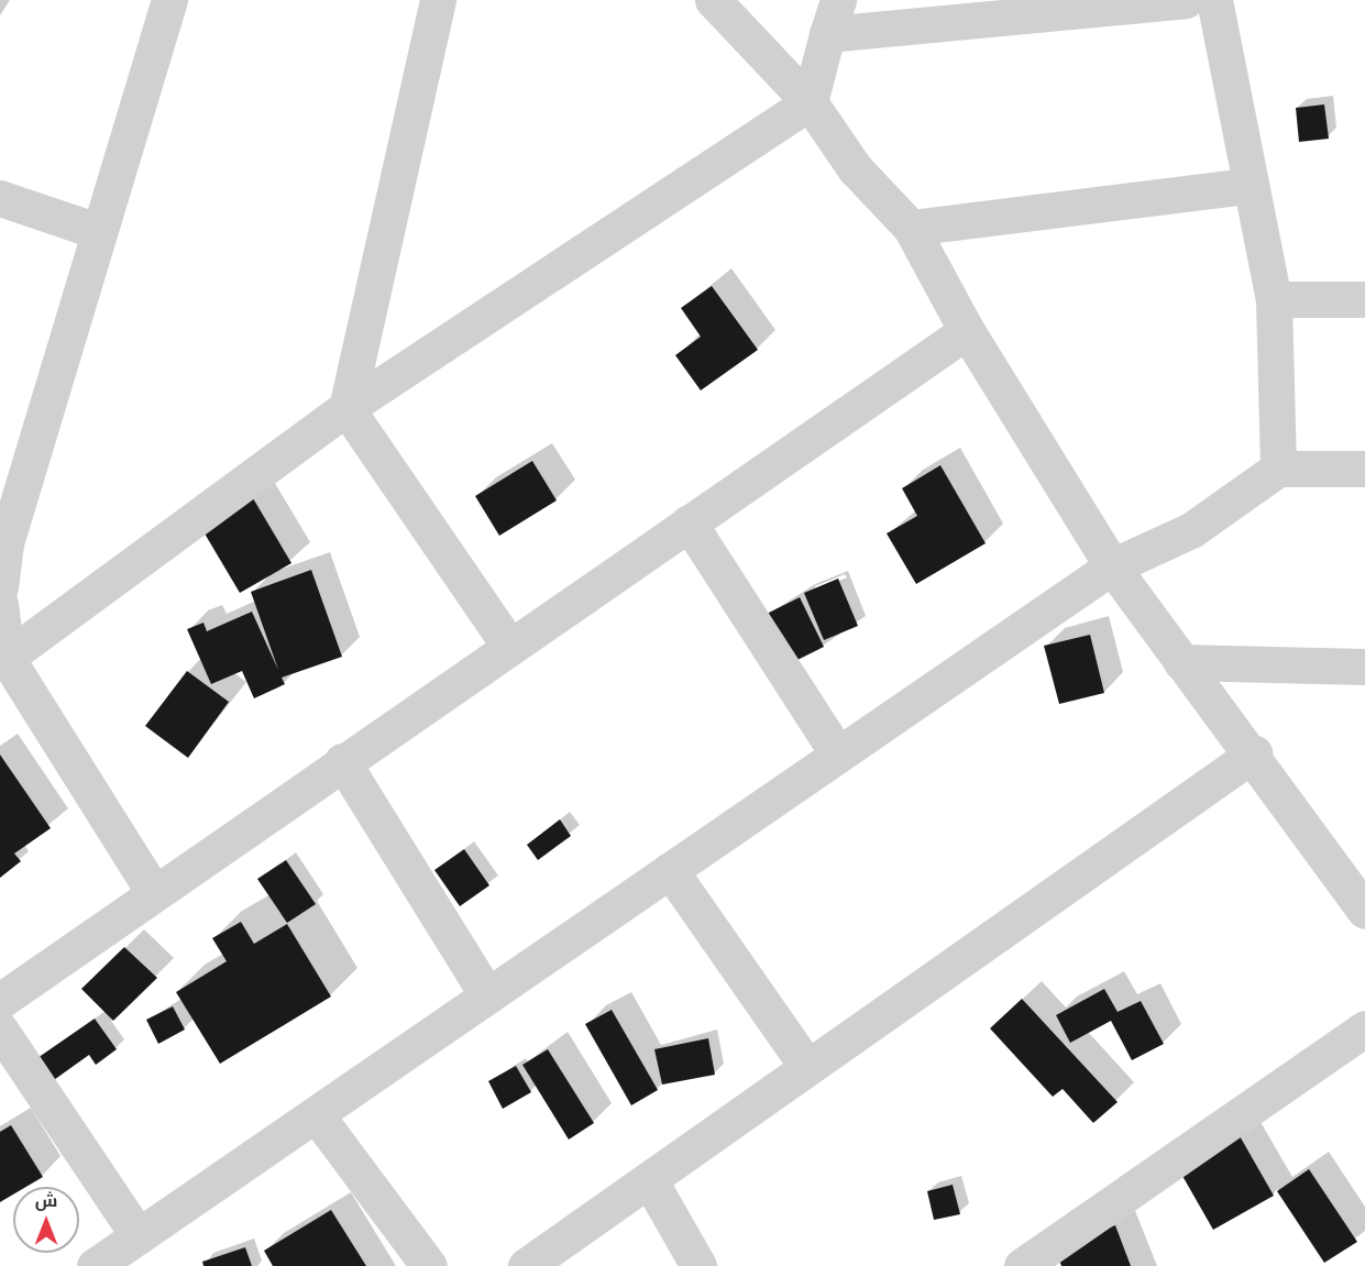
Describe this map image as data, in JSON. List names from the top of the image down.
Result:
{
  "north": "top"
}
